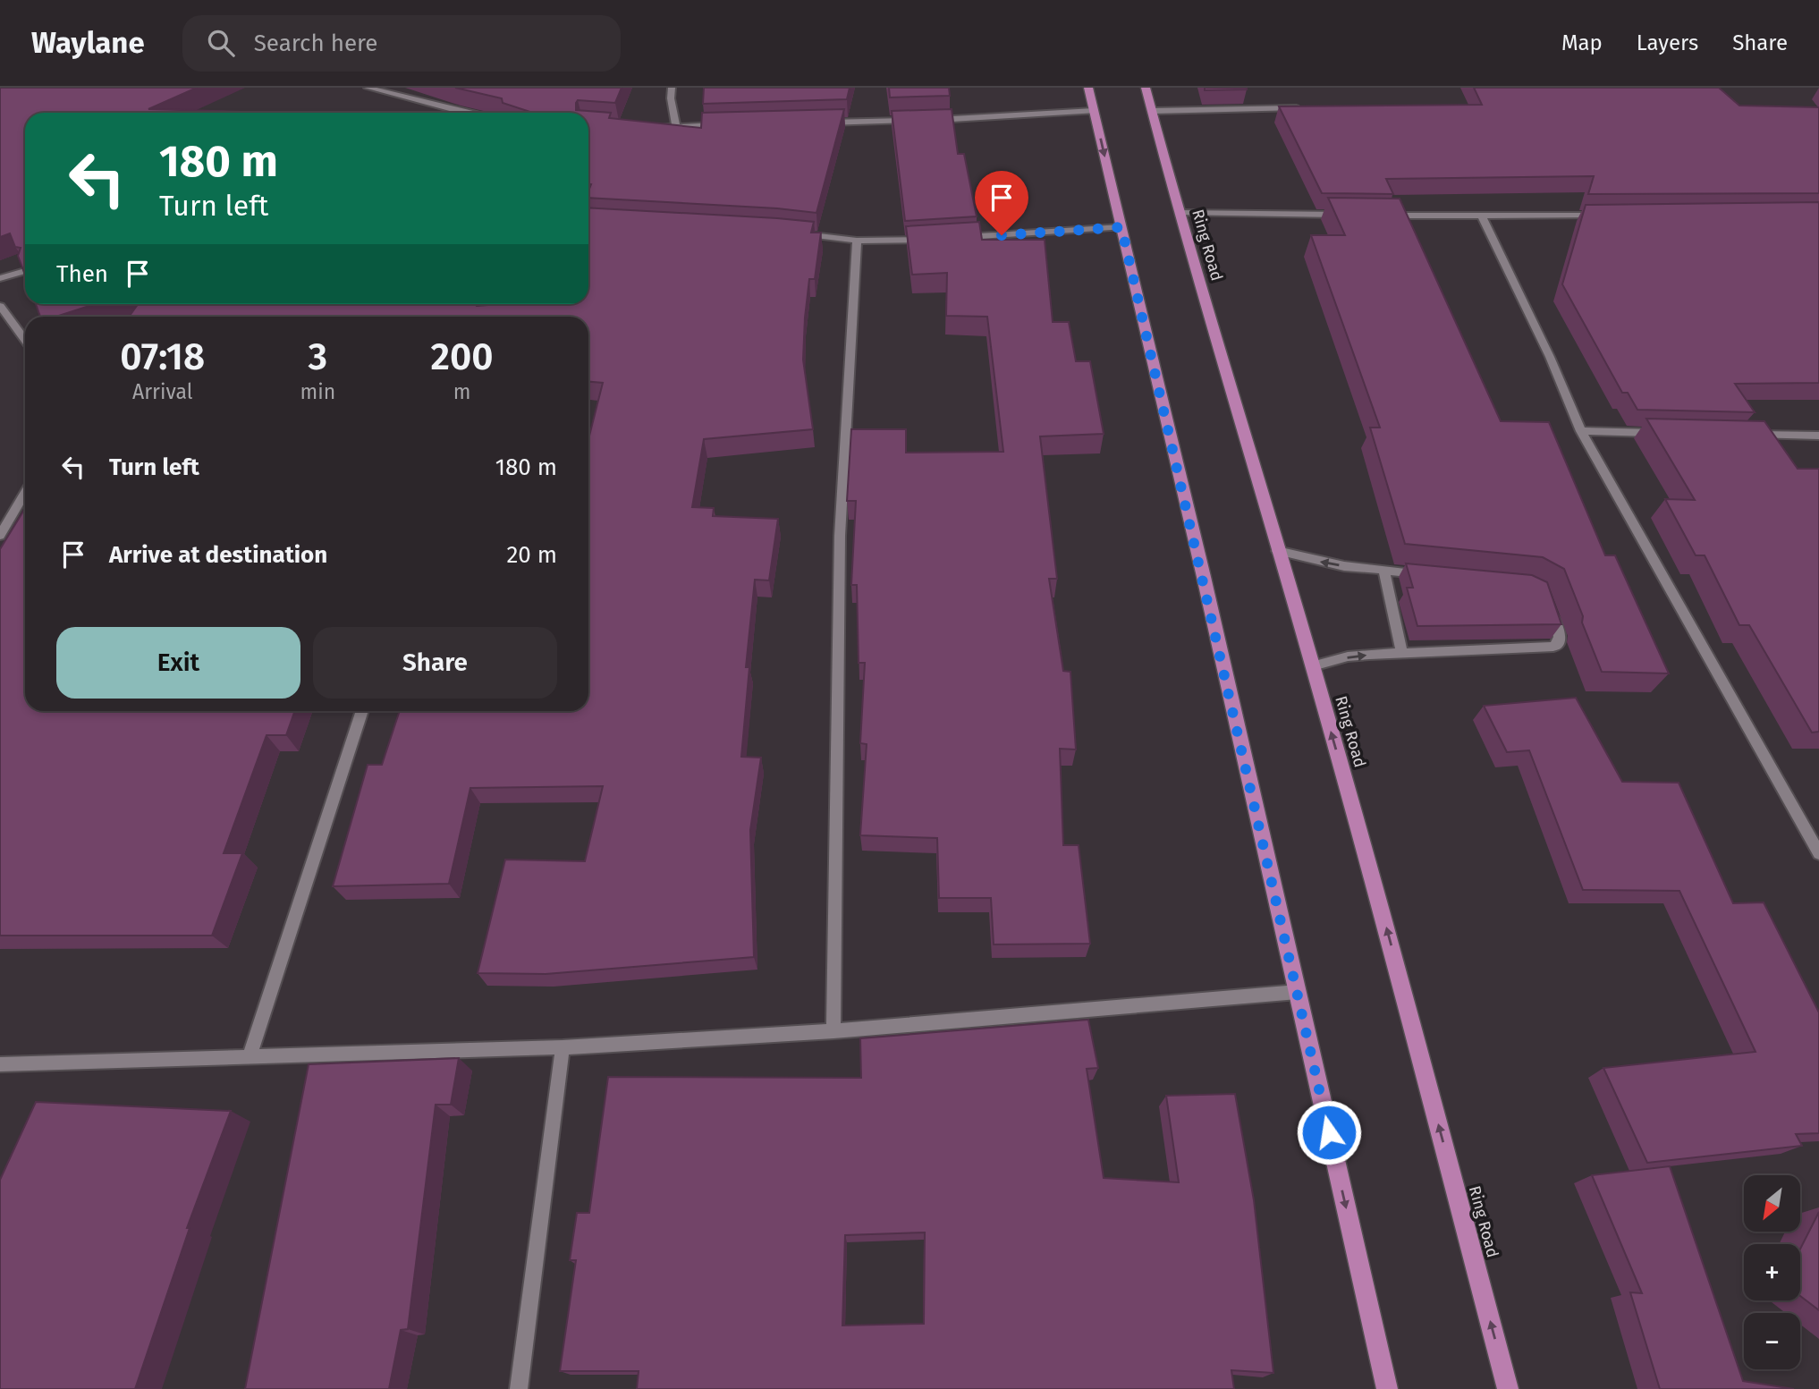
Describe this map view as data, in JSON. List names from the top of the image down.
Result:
{
  "streets": {
    "main road": ["Ring Road"]
  },
  "north": "bottom left",
  "page": {
    "header": "Waylane",
    "search": "Search here",
    "nav": ["Map", "Layers", "Share"],
    "turn": ["180 m", "Turn left"],
    "then": "Then",
    "eta": [
      "07:18",
      "Arrival",
      "3",
      "min",
      "200",
      "m"
    ],
    "list": [
      {
        "name": "Turn left",
        "value": "180 m"
      },
      {
        "name": "Arrive at destination",
        "value": "20 m"
      }
    ],
    "buttons": ["Exit", "Share"],
    "map_buttons": ["+", "−"]
  }
}
